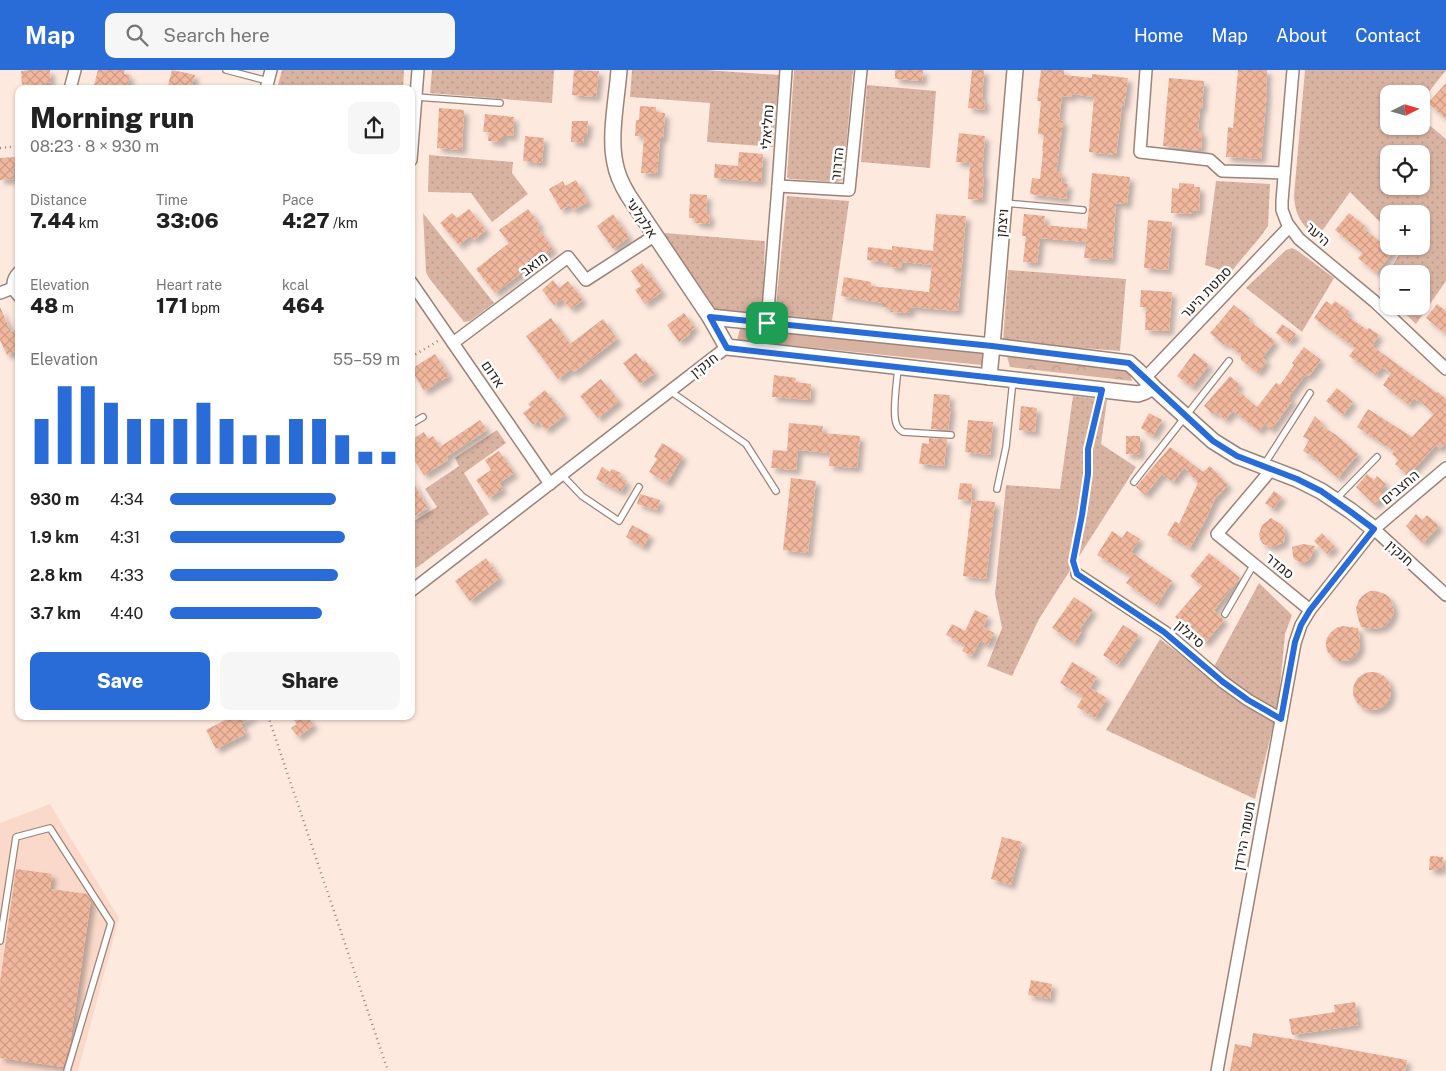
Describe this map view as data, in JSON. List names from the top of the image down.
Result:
{
  "streets": {
    "street": [
      "נחליאלי",
      "הדרור",
      "אלקלעי",
      "ויצמן",
      "היער",
      "מואב",
      "סמטת היער",
      "חנקין",
      "אדום",
      "החצבים",
      "סמדר",
      "סיגלון",
      "משמר הירדן"
    ]
  },
  "crossings": [
    ["נחליאלי", "הדרור"],
    ["נחליאלי", "חנקין"],
    ["אלקלעי", "מואב"],
    ["אלקלעי", "חנקין"],
    ["ויצמן", "חנקין"],
    ["היער", "סמטת היער"],
    ["מואב", "אדום"],
    ["סמטת היער", "חנקין"],
    ["חנקין", "אדום"],
    ["חנקין", "החצבים"],
    ["חנקין", "סמדר"],
    ["סמדר", "משמר הירדן"],
    ["סיגלון", "משמר הירדן"]
  ],
  "north": "right",
  "page": {
    "header": "Map",
    "search": "Search here",
    "nav": [
      "Home",
      "Map",
      "About",
      "Contact"
    ],
    "map_buttons": ["+", "−"],
    "heading": ["Morning run", "08:23 · 8 × 930 m"],
    "stats": [
      ["Distance", "7.44 km"],
      ["Time", "33:06"],
      ["Pace", "4:27 /km"],
      ["Elevation", "48 m"],
      ["Heart rate", "171 bpm"],
      ["kcal", "464"]
    ],
    "chart": ["Elevation", "55–59 m"],
    "list": [
      {
        "name": "930 m",
        "note": "4:34"
      },
      {
        "name": "1.9 km",
        "note": "4:31"
      },
      {
        "name": "2.8 km",
        "note": "4:33"
      },
      {
        "name": "3.7 km",
        "note": "4:40"
      }
    ],
    "buttons": ["Save", "Share"]
  }
}
